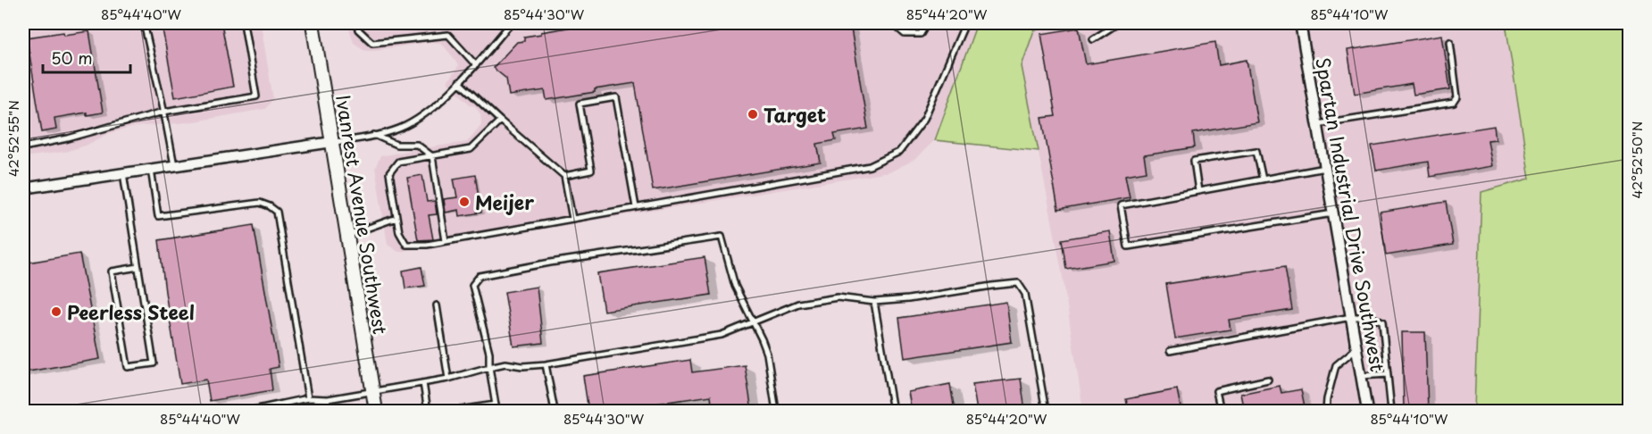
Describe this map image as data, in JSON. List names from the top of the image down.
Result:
{
  "streets": {
    "street": ["Ivanrest Avenue Southwest", "Spartan Industrial Drive Southwest"]
  },
  "places": ["Target", "Meijer", "Peerless Steel"],
  "scale_bar": "50 m",
  "coordinates": [
    "85°44'40\"W",
    "85°44'30\"W",
    "85°44'20\"W",
    "85°44'10\"W",
    "42°52'55\"N",
    "42°52'50\"N"
  ]
}
